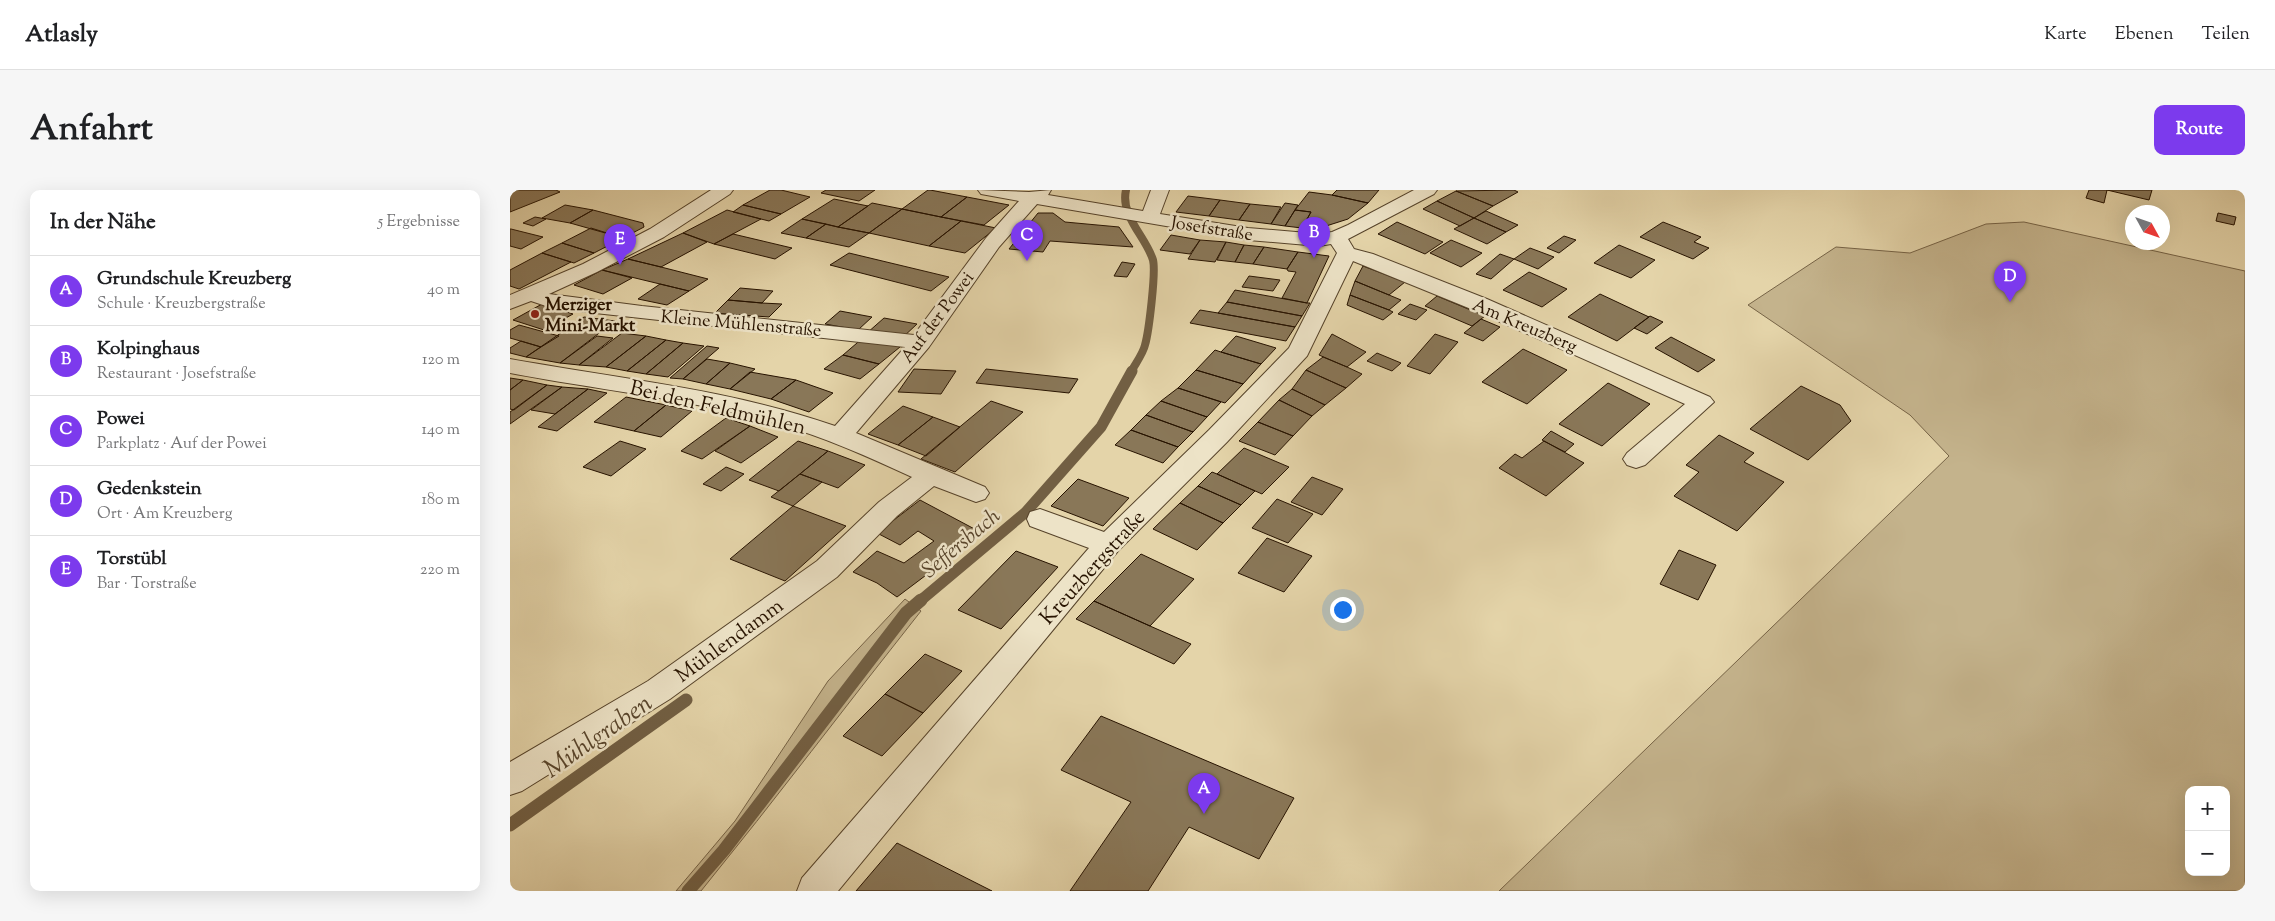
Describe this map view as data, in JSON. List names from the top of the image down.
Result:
{
  "streets": {
    "street": [
      "Josefstraße",
      "Auf der Powei",
      "Kleine Mühlenstraße",
      "Am Kreuzberg",
      "Bei den Feldmühlen",
      "Kreuzbergstraße",
      "Mühlendamm"
    ]
  },
  "crossings": [
    ["Josefstraße", "Auf der Powei"],
    ["Josefstraße", "Am Kreuzberg"],
    ["Josefstraße", "Kreuzbergstraße"],
    ["Auf der Powei", "Kleine Mühlenstraße"],
    ["Auf der Powei", "Bei den Feldmühlen"],
    ["Am Kreuzberg", "Kreuzbergstraße"],
    ["Bei den Feldmühlen", "Mühlendamm"]
  ],
  "water": ["Seffersbach", "Mühlgraben"],
  "places": ["Merziger Mini-Markt"],
  "north": "bottom right",
  "page": {
    "header": "Atlasly",
    "nav": ["Karte", "Ebenen", "Teilen"],
    "title": "Anfahrt",
    "buttons": "Route",
    "heading": ["In der Nähe", "5 Ergebnisse"],
    "pins": [
      "B",
      "C",
      "E",
      "D",
      "A"
    ],
    "list": [
      {
        "mark": "A",
        "name": "Grundschule Kreuzberg",
        "note": "Schule · Kreuzbergstraße",
        "value": "40 m"
      },
      {
        "mark": "B",
        "name": "Kolpinghaus",
        "note": "Restaurant · Josefstraße",
        "value": "120 m"
      },
      {
        "mark": "C",
        "name": "Powei",
        "note": "Parkplatz · Auf der Powei",
        "value": "140 m"
      },
      {
        "mark": "D",
        "name": "Gedenkstein",
        "note": "Ort · Am Kreuzberg",
        "value": "180 m"
      },
      {
        "mark": "E",
        "name": "Torstübl",
        "note": "Bar · Torstraße",
        "value": "220 m"
      }
    ],
    "map_buttons": ["+", "−"]
  }
}
